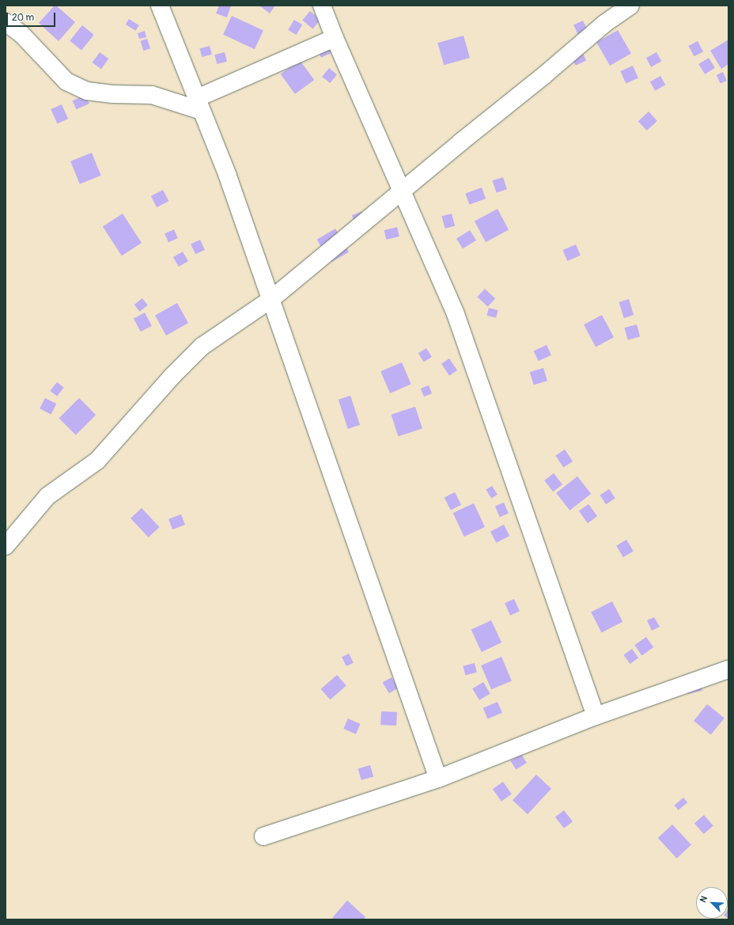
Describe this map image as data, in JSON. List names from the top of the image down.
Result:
{
  "scale_bar": "20 m",
  "north": "top left"
}
